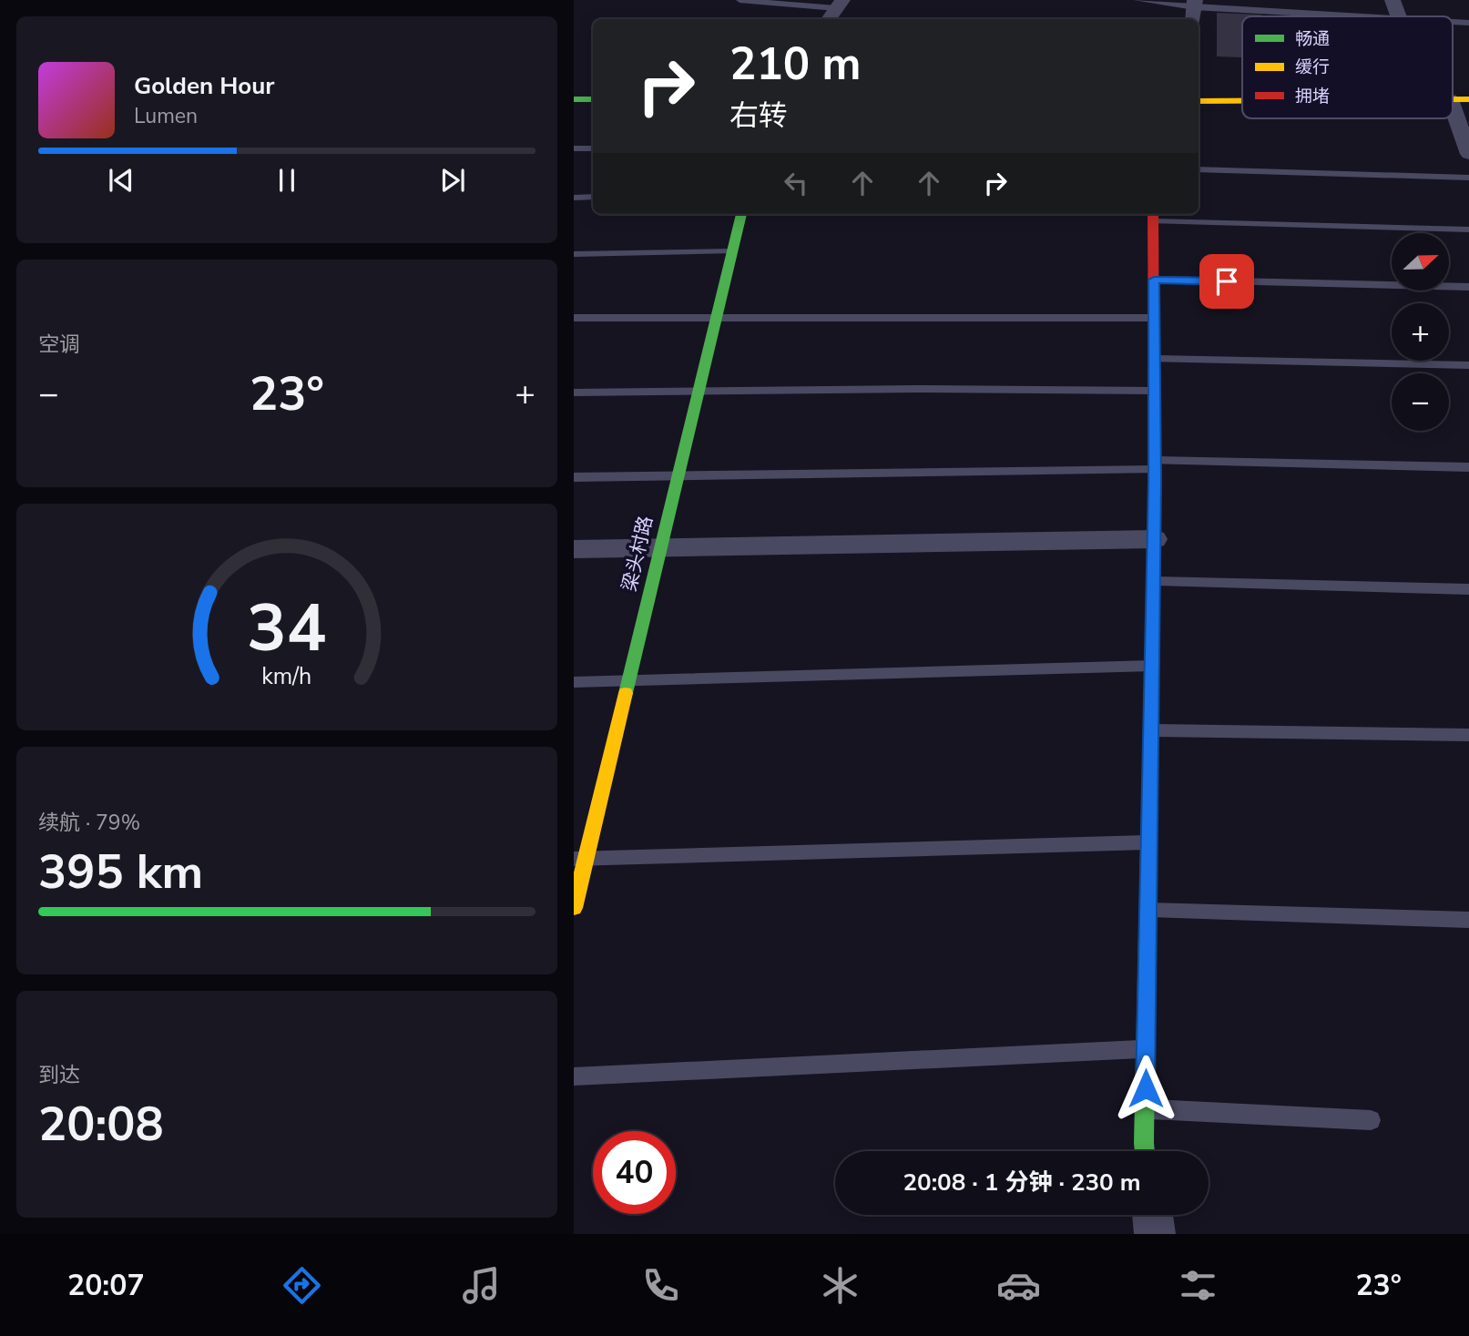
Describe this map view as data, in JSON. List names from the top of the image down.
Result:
{
  "streets": {
    "street": ["梁头村路"]
  },
  "legend": ["畅通", "缓行", "拥堵"],
  "north": "right",
  "page": {
    "turn": ["210 m", "右转"],
    "song": ["Golden Hour", "Lumen"],
    "map_buttons": ["+", "−"],
    "tile": [
      "空调",
      ["续航 · 79%", "395 km"],
      ["到达", "20:08"]
    ],
    "heat": ["−", "23°", "+"],
    "limit": "40",
    "trip": "20:08 · 1 分钟 · 230 m",
    "tabs": ["20:07", "23°"],
    "gauge": ["34", "km/h"]
  }
}
